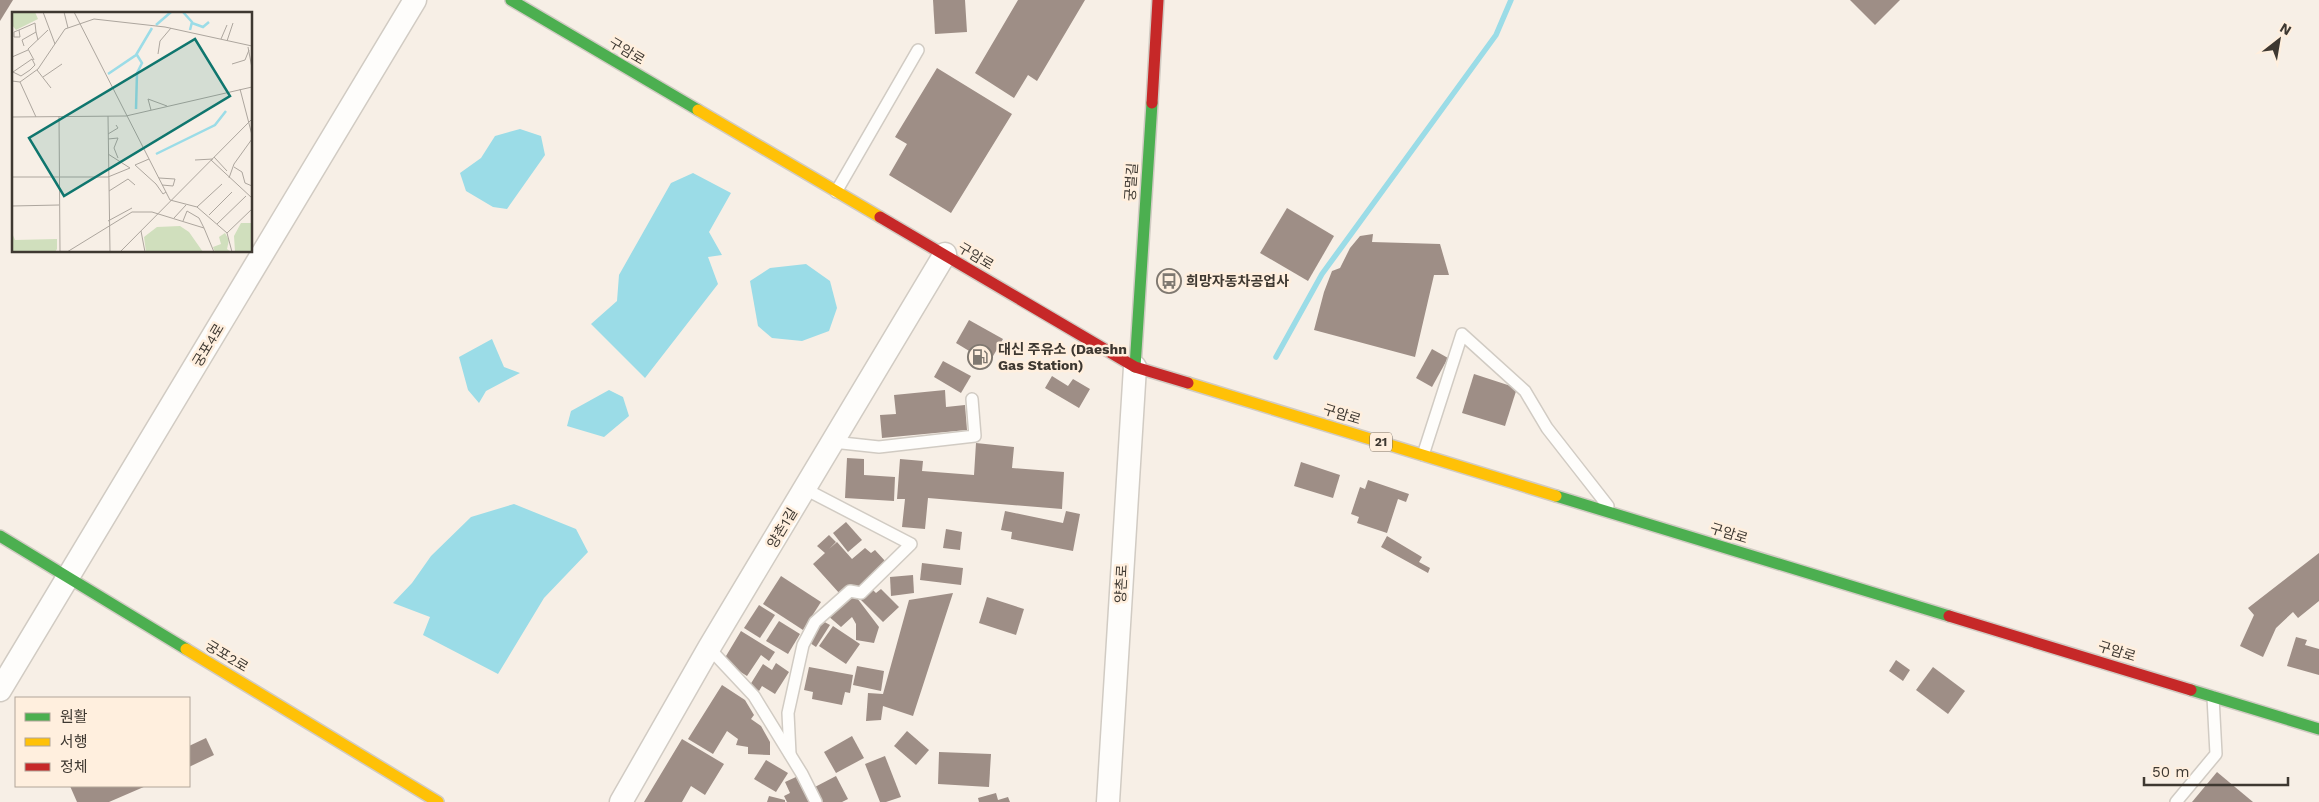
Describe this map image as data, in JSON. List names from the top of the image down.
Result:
{
  "streets": {
    "main road": [
      "구암로",
      "궁멀길",
      "21",
      "궁포2로"
    ],
    "street": ["궁포4로", "양촌1길", "양촌로"]
  },
  "crossings": [
    ["구암로", "궁멀길"],
    ["구암로", "양촌1길"],
    ["구암로", "양촌로"],
    ["궁멀길", "양촌로"],
    ["궁포4로", "궁포2로"]
  ],
  "places": {
    "bus stop": ["희망자동차공업사"],
    "fuel station": ["대신 주유소 (Daeshn Gas Station)"]
  },
  "legend": ["원활", "서행", "정체"],
  "scale_bar": "50 m",
  "north": "top right"
}
